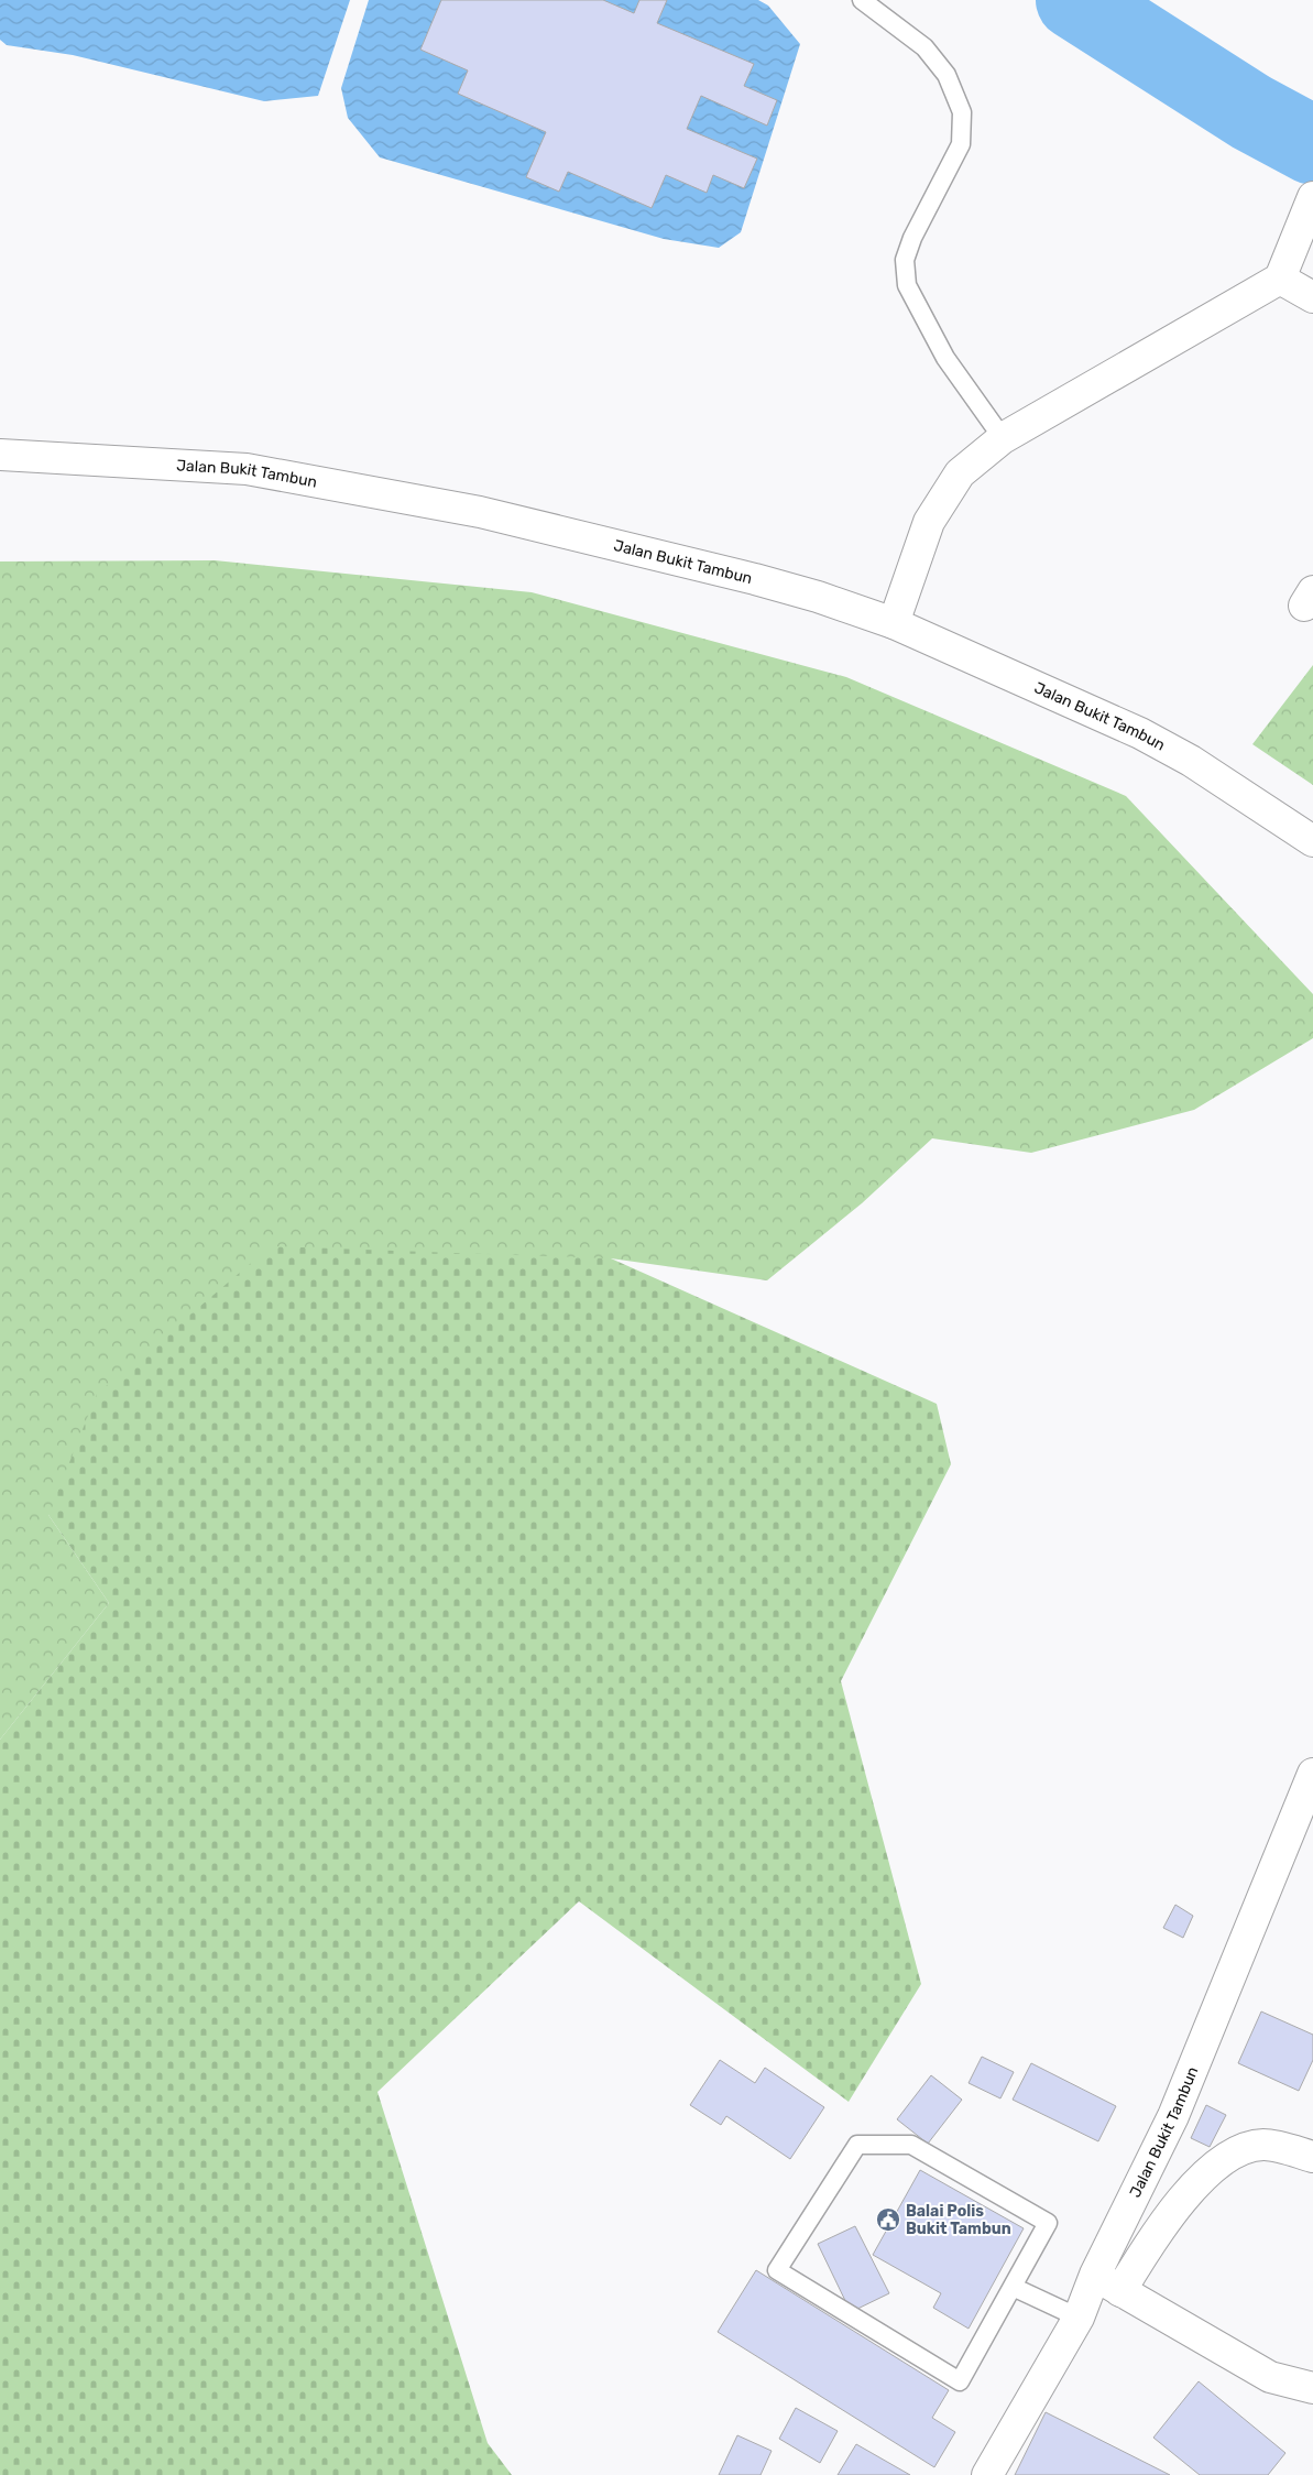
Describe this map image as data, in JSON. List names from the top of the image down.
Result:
{
  "streets": {
    "street": ["Jalan Bukit Tambun"]
  },
  "places": {
    "public building": ["Balai Polis Bukit Tambun"]
  }
}
